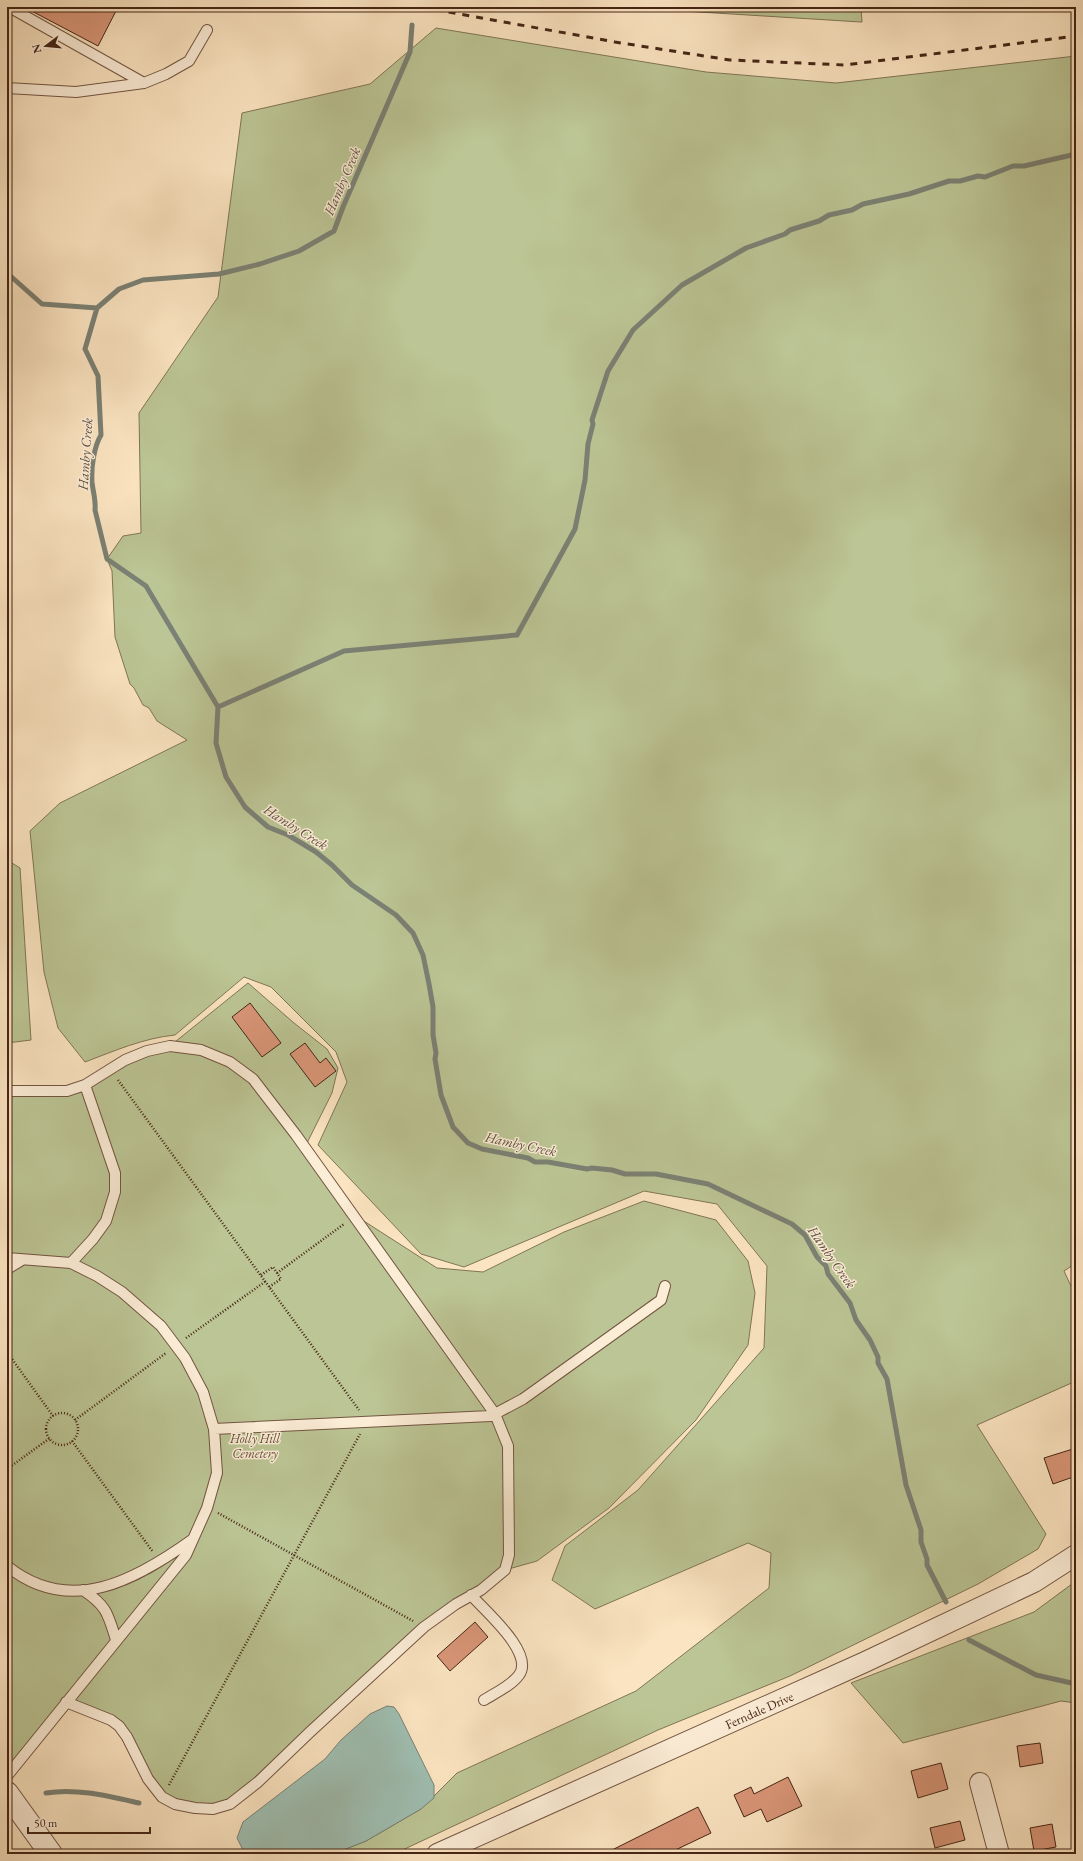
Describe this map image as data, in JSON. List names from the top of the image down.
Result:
{
  "streets": {
    "street": ["Ferndale Drive"]
  },
  "water": ["Hamby Creek"],
  "parks": ["Holly Hill Cemetery"],
  "scale_bar": "50 m",
  "north": "left"
}
